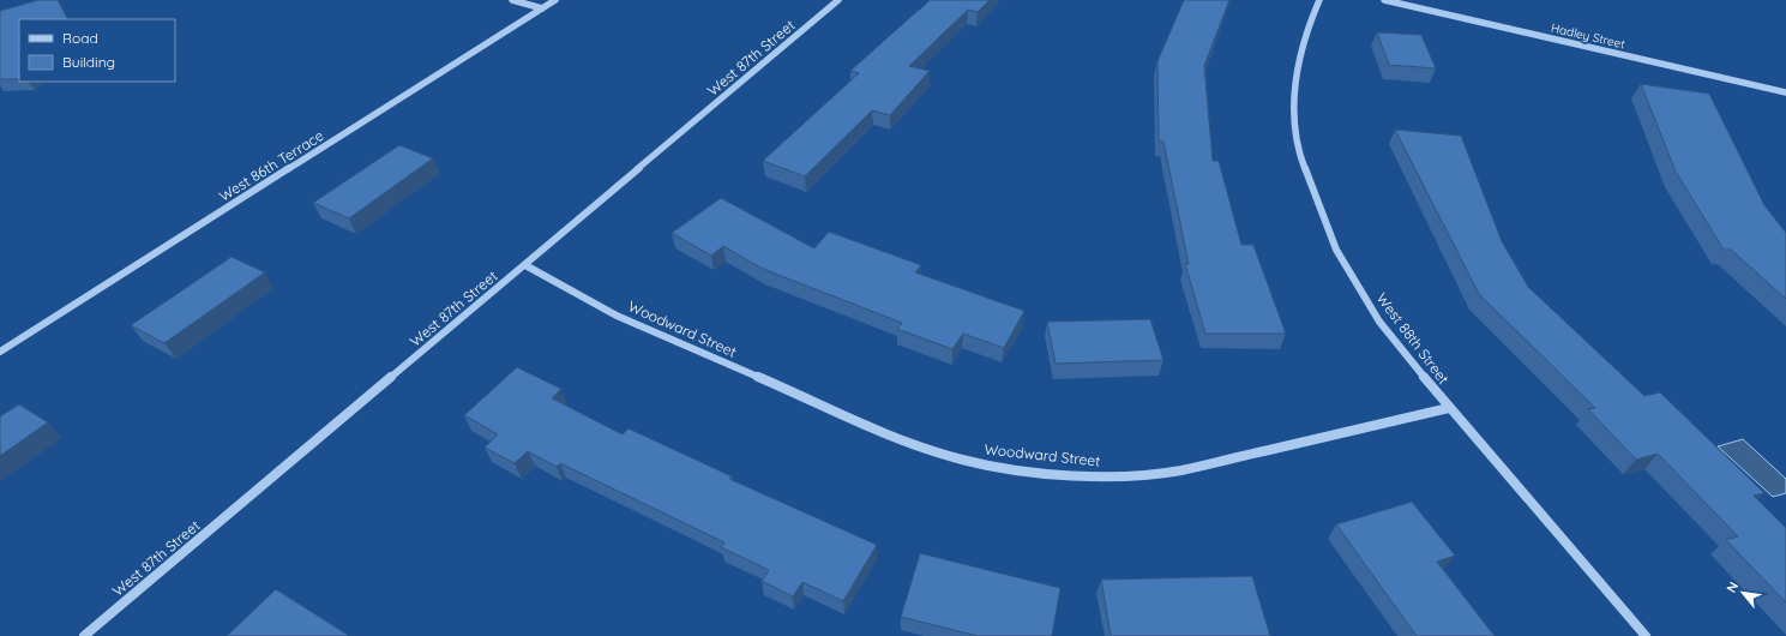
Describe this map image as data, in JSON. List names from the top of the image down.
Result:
{
  "streets": {
    "street": [
      "Hadley Street",
      "West 87th Street",
      "West 86th Terrace",
      "Woodward Street",
      "West 88th Street"
    ]
  },
  "crossings": [
    ["West 87th Street", "Woodward Street"],
    ["Woodward Street", "West 88th Street"]
  ],
  "legend": ["Road", "Building"],
  "north": "top left"
}
